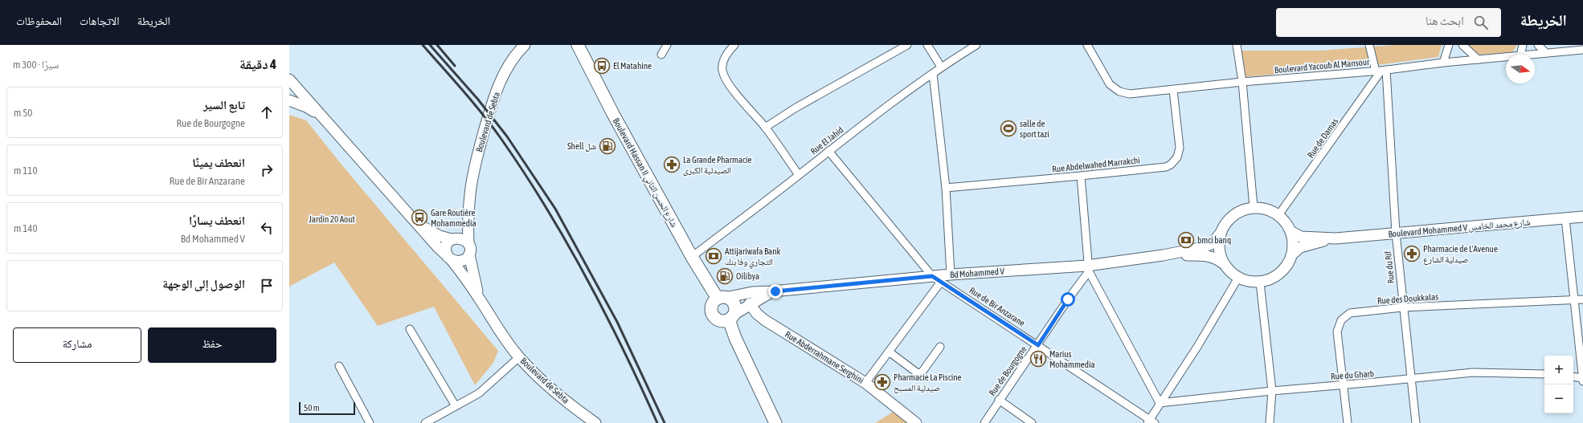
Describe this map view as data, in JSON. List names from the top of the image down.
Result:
{
  "streets": {
    "main road": ["Boulevard Hassan II شارع الحسن الثاني"],
    "street": [
      "Boulevard Yacoub Al Mansour",
      "Boulevard de Sebta",
      "Rue de Damas",
      "Rue El Jahid",
      "Rue Abdelwahed Marrakchi",
      "Boulevard Mohammed V شارع محمد الخامس",
      "Rue du Rif",
      "Bd Mohammed V",
      "Rue des Doukkalas",
      "Rue de Bir Anzarane",
      "Rue Abderrahmane Serghini",
      "Rue de Bourgogne",
      "Rue du Gharb"
    ]
  },
  "crossings": [
    ["Boulevard Yacoub Al Mansour", "Rue de Damas"],
    ["Boulevard Yacoub Al Mansour", "Rue Abdelwahed Marrakchi"],
    ["Boulevard Yacoub Al Mansour", "Rue du Rif"],
    ["Rue de Damas", "Boulevard Mohammed V شارع محمد الخامس"],
    ["Rue de Damas", "Rue du Rif"],
    ["Rue de Damas", "Bd Mohammed V"],
    ["Rue El Jahid", "Boulevard Hassan II شارع الحسن الثاني"],
    ["Rue El Jahid", "Rue de Bir Anzarane"],
    ["Boulevard Hassan II شارع الحسن الثاني", "Bd Mohammed V"],
    ["Boulevard Mohammed V شارع محمد الخامس", "Rue du Rif"],
    ["Boulevard Mohammed V شارع محمد الخامس", "Bd Mohammed V"],
    ["Rue du Rif", "Rue des Doukkalas"],
    ["Rue du Rif", "Rue du Gharb"],
    ["Bd Mohammed V", "Rue de Bir Anzarane"],
    ["Bd Mohammed V", "Rue Abderrahmane Serghini"],
    ["Bd Mohammed V", "Rue de Bourgogne"],
    ["Rue des Doukkalas", "Rue du Gharb"],
    ["Rue de Bir Anzarane", "Rue de Bourgogne"]
  ],
  "parks": ["Jardin 20 Aout"],
  "places": {
    "bus stop": ["El Matahine", "Gare Routière Mohammedia"],
    "sports": ["salle de sport tazi"],
    "fuel station": ["Shell شل", "Oilibya"],
    "pharmacy": ["La Grande Pharmacie الصيدلية الكبرى", "Pharmacie de L'Avenue صيدلية الشارع", "Pharmacie La Piscine صيدلية المسبح"],
    "bank": ["bmci banq", "Attijariwafa Bank التجاري وفا بنك"],
    "restaurant": ["Marius Mohammedia"]
  },
  "scale_bar": "50 m",
  "north": "right",
  "page": {
    "header": "الخريطة",
    "search": "ابحث هنا",
    "nav": ["الخريطة", "الاتجاهات", "المحفوظات"],
    "heading": ["4 دقيقة", "سيرًا · 300 m"],
    "list": [
      ["تابع السير", "Rue de Bourgogne", "50 m"],
      ["انعطف يمينًا", "Rue de Bir Anzarane", "110 m"],
      ["انعطف يسارًا", "Bd Mohammed V", "140 m"],
      "الوصول إلى الوجهة"
    ],
    "buttons": ["حفظ", "مشاركة"],
    "map_buttons": ["+", "−"],
    "scale": "50 m"
  }
}
